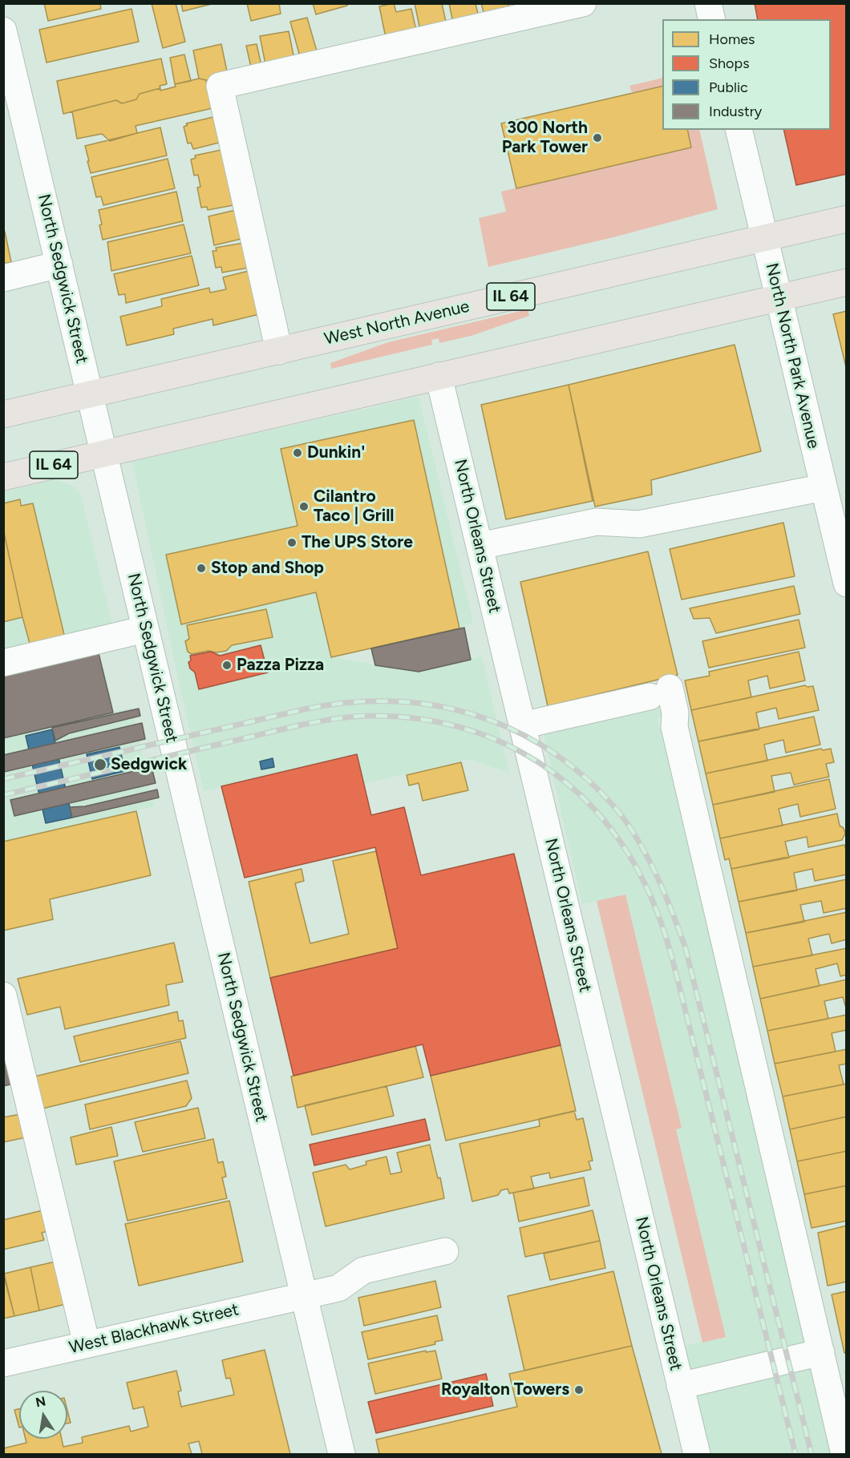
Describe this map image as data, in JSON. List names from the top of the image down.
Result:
{
  "streets": {
    "main road": ["IL 64", "West North Avenue"],
    "street": [
      "North Sedgwick Street",
      "North North Park Avenue",
      "North Orleans Street",
      "West Blackhawk Street"
    ]
  },
  "crossings": [
    ["North Sedgwick Street", "IL 64"],
    ["North Sedgwick Street", "West North Avenue"],
    ["North Sedgwick Street", "West Blackhawk Street"],
    ["IL 64", "North North Park Avenue"],
    ["IL 64", "North Orleans Street"],
    ["West North Avenue", "North North Park Avenue"]
  ],
  "places": [
    "300 North Park Tower",
    "Dunkin'",
    "Cilantro Taco | Grill",
    "The UPS Store",
    "Stop and Shop",
    "Pazza Pizza",
    "Sedgwick",
    "Royalton Towers"
  ],
  "legend": [
    "Homes",
    "Shops",
    "Public",
    "Industry"
  ],
  "north": "top"
}
